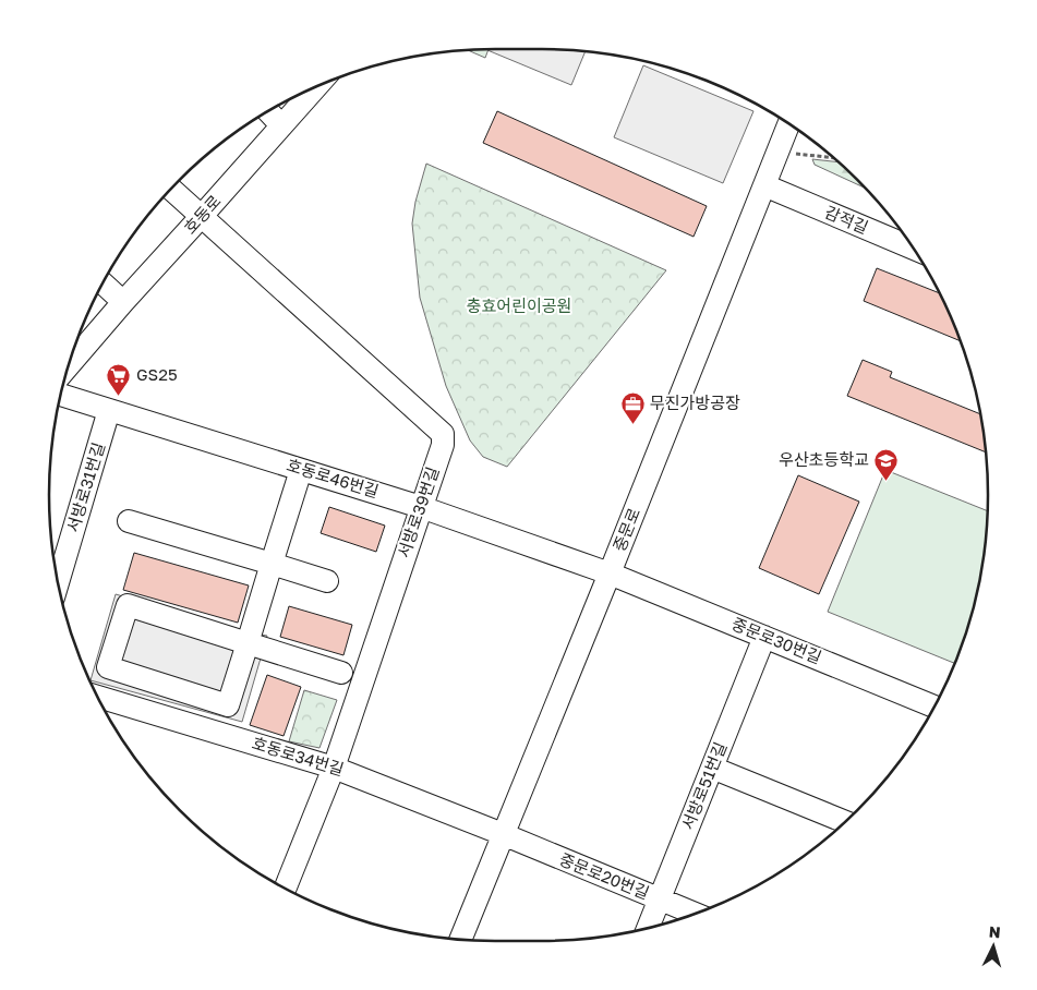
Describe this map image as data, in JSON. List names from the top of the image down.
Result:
{
  "streets": {
    "street": [
      "호동로",
      "감적길",
      "호동로46번길",
      "서방로31번길",
      "서방로39번길",
      "중문로",
      "중문로30번길",
      "호동로34번길",
      "서방로51번길",
      "중문로20번길"
    ]
  },
  "crossings": [
    ["호동로", "서방로39번길"],
    ["감적길", "중문로"],
    ["호동로46번길", "서방로31번길"],
    ["호동로46번길", "서방로39번길"],
    ["호동로46번길", "중문로"],
    ["호동로46번길", "중문로30번길"],
    ["서방로39번길", "호동로34번길"],
    ["중문로", "중문로30번길"],
    ["중문로", "호동로34번길"],
    ["중문로", "중문로20번길"],
    ["중문로30번길", "서방로51번길"],
    ["호동로34번길", "중문로20번길"],
    ["서방로51번길", "중문로20번길"]
  ],
  "parks": ["충효어린이공원"],
  "places": {
    "supermarket": ["GS25"],
    "office": ["무진가방공장"],
    "school or university": ["우산초등학교"]
  },
  "north": "top"
}
